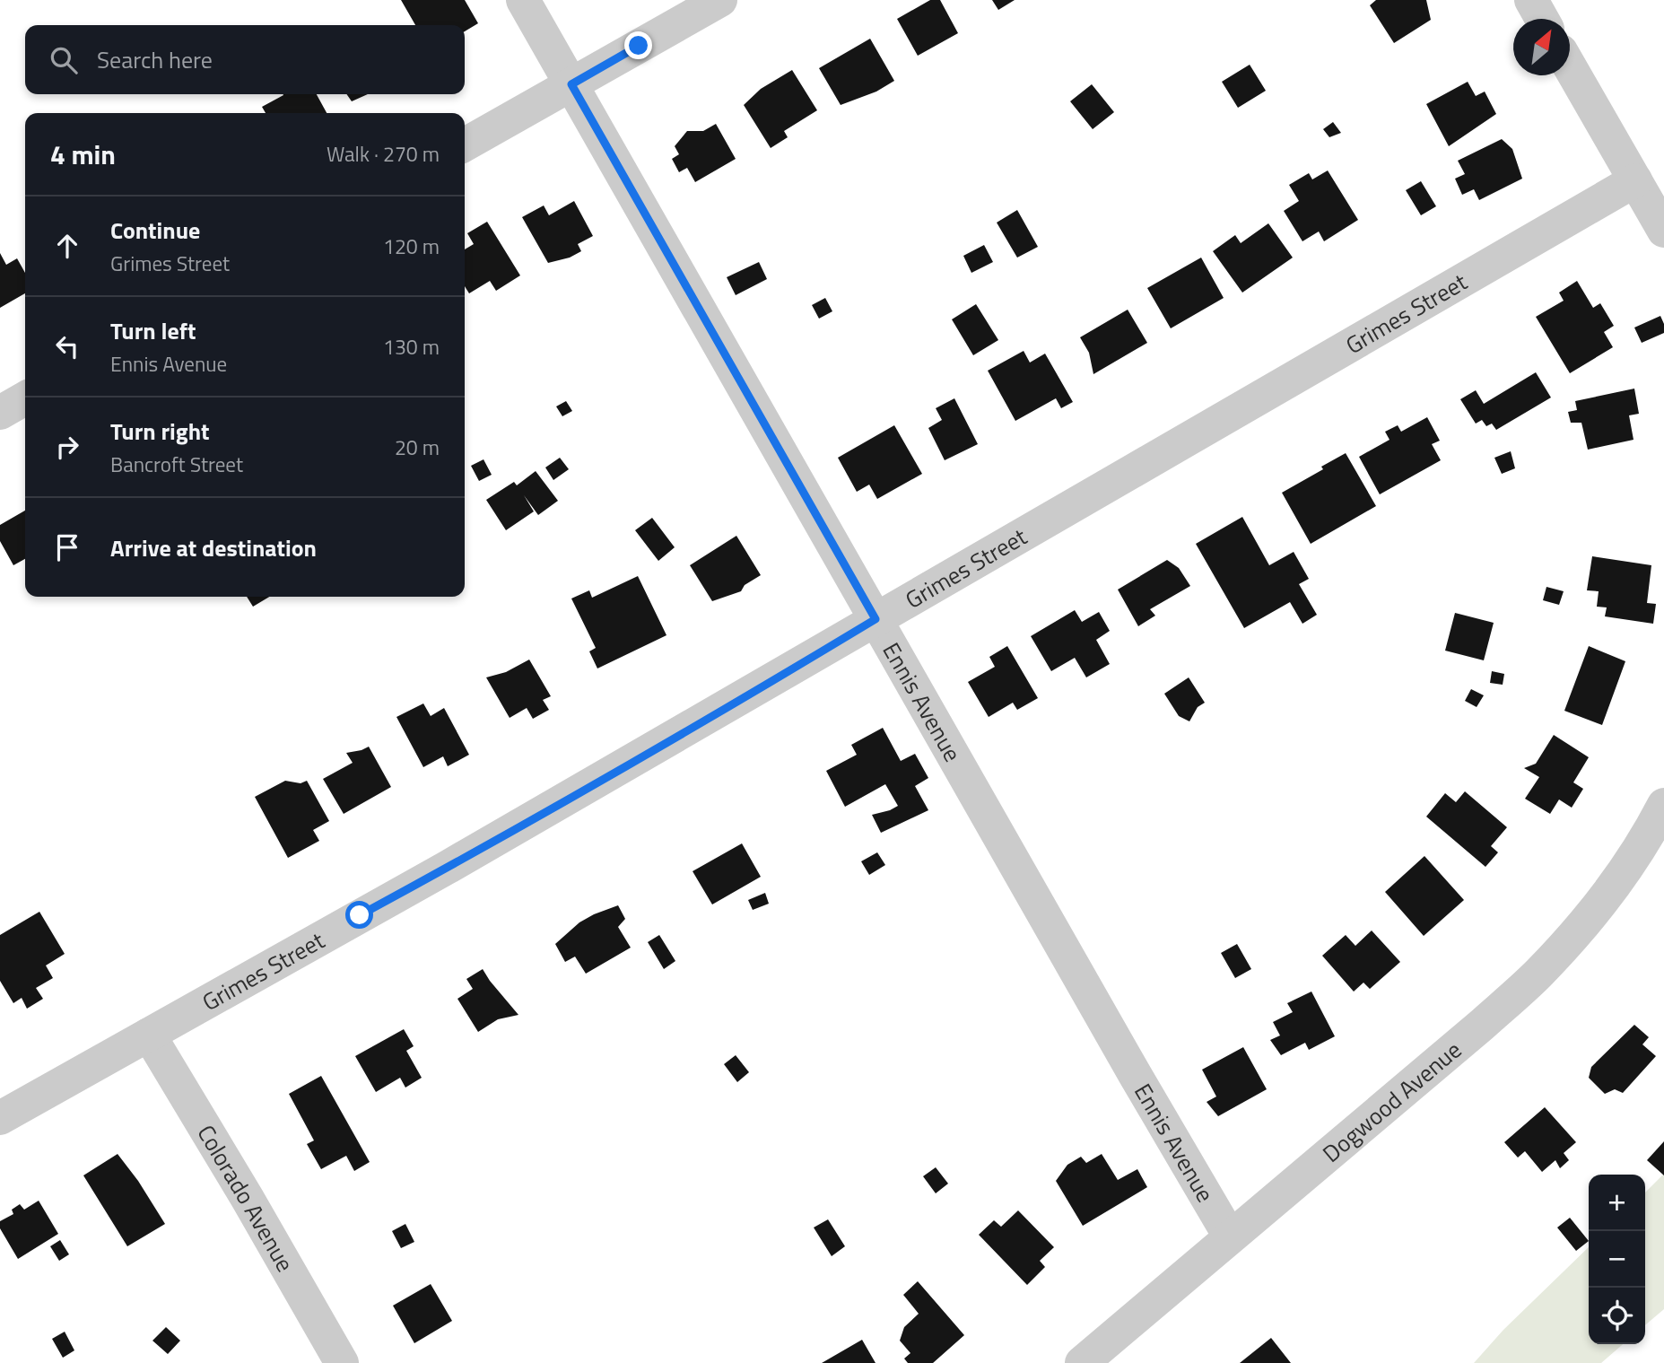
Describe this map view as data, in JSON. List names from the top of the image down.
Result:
{
  "streets": {
    "street": [
      "Grimes Street",
      "Ennis Avenue",
      "Dogwood Avenue",
      "Colorado Avenue"
    ]
  },
  "crossings": [
    ["Grimes Street", "Ennis Avenue"],
    ["Grimes Street", "Colorado Avenue"],
    ["Ennis Avenue", "Dogwood Avenue"]
  ],
  "north": "top right",
  "page": {
    "search": "Search here",
    "heading": ["4 min", "Walk · 270 m"],
    "list": [
      ["Continue", "Grimes Street", "120 m"],
      ["Turn left", "Ennis Avenue", "130 m"],
      ["Turn right", "Bancroft Street", "20 m"],
      "Arrive at destination"
    ],
    "map_buttons": ["+", "−"]
  }
}
